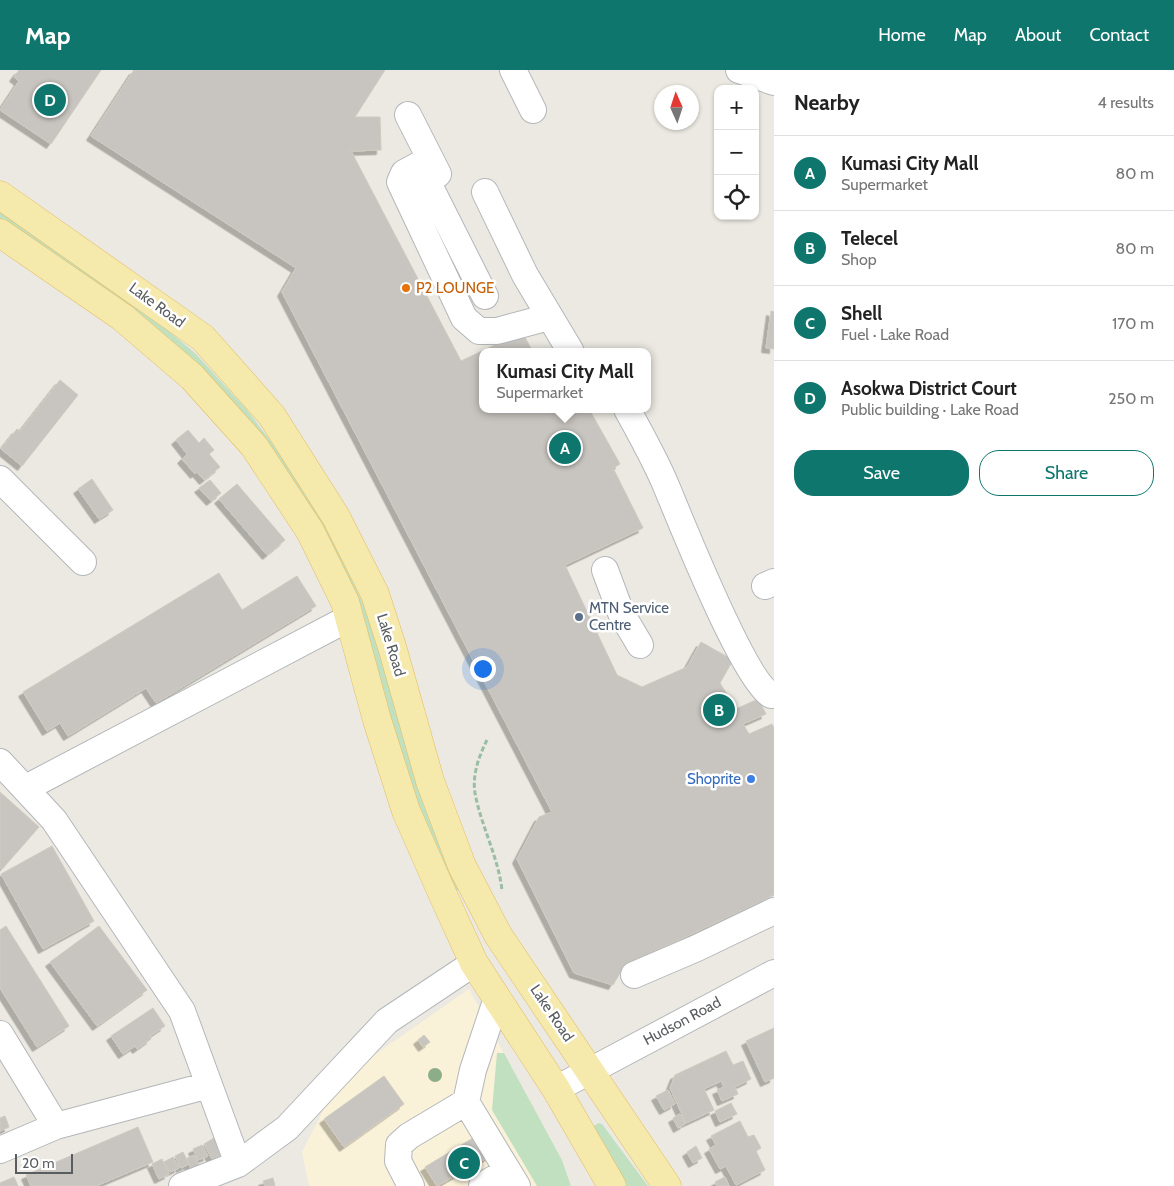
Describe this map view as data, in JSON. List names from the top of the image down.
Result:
{
  "streets": {
    "main road": ["Lake Road"],
    "street": ["Hudson Road"]
  },
  "crossings": [
    ["Lake Road", "Hudson Road"]
  ],
  "places": ["P2 LOUNGE", "MTN Service Centre", "Shoprite"],
  "scale_bar": "20 m",
  "north": "top",
  "page": {
    "header": "Map",
    "nav": [
      "Home",
      "Map",
      "About",
      "Contact"
    ],
    "heading": ["Nearby", "4 results"],
    "pins": [
      "D",
      "A",
      "B",
      "C"
    ],
    "map_buttons": ["+", "−"],
    "list": [
      {
        "mark": "A",
        "name": "Kumasi City Mall",
        "note": "Supermarket",
        "value": "80 m"
      },
      {
        "mark": "B",
        "name": "Telecel",
        "note": "Shop",
        "value": "80 m"
      },
      {
        "mark": "C",
        "name": "Shell",
        "note": "Fuel · Lake Road",
        "value": "170 m"
      },
      {
        "mark": "D",
        "name": "Asokwa District Court",
        "note": "Public building · Lake Road",
        "value": "250 m"
      }
    ],
    "popup": ["Kumasi City Mall", "Supermarket"],
    "buttons": ["Save", "Share"],
    "scale": "20 m"
  }
}
